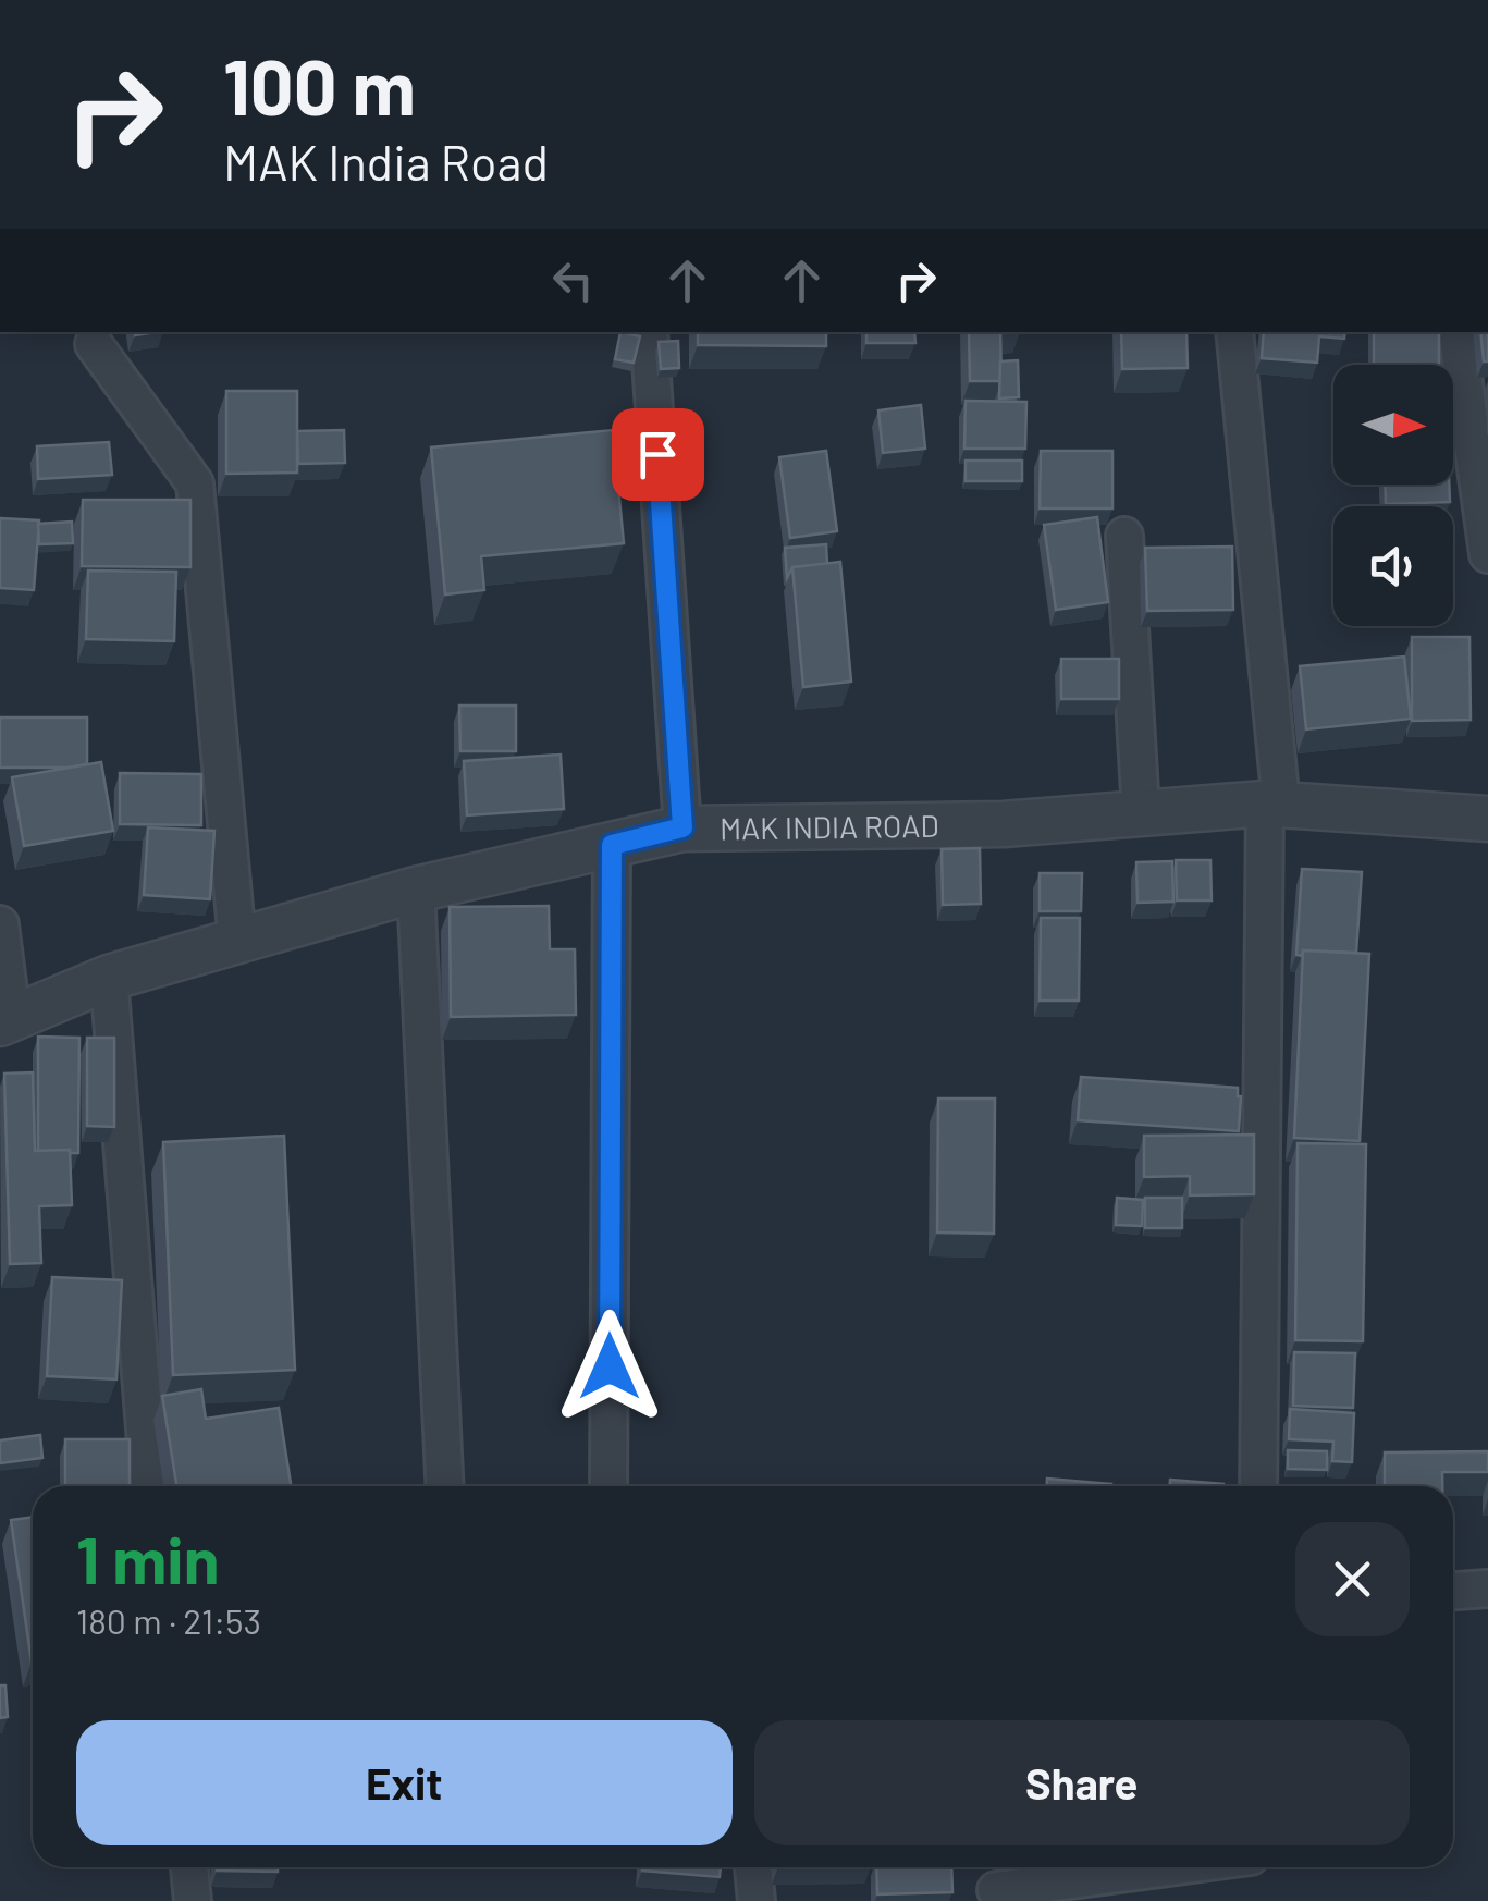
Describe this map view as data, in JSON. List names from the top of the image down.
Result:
{
  "streets": {
    "street": ["MAK INDIA ROAD"]
  },
  "north": "right",
  "page": {
    "turn": ["100 m", "MAK India Road"],
    "heading": ["1 min", "180 m · 21:53"],
    "buttons": ["Exit", "Share"]
  }
}
